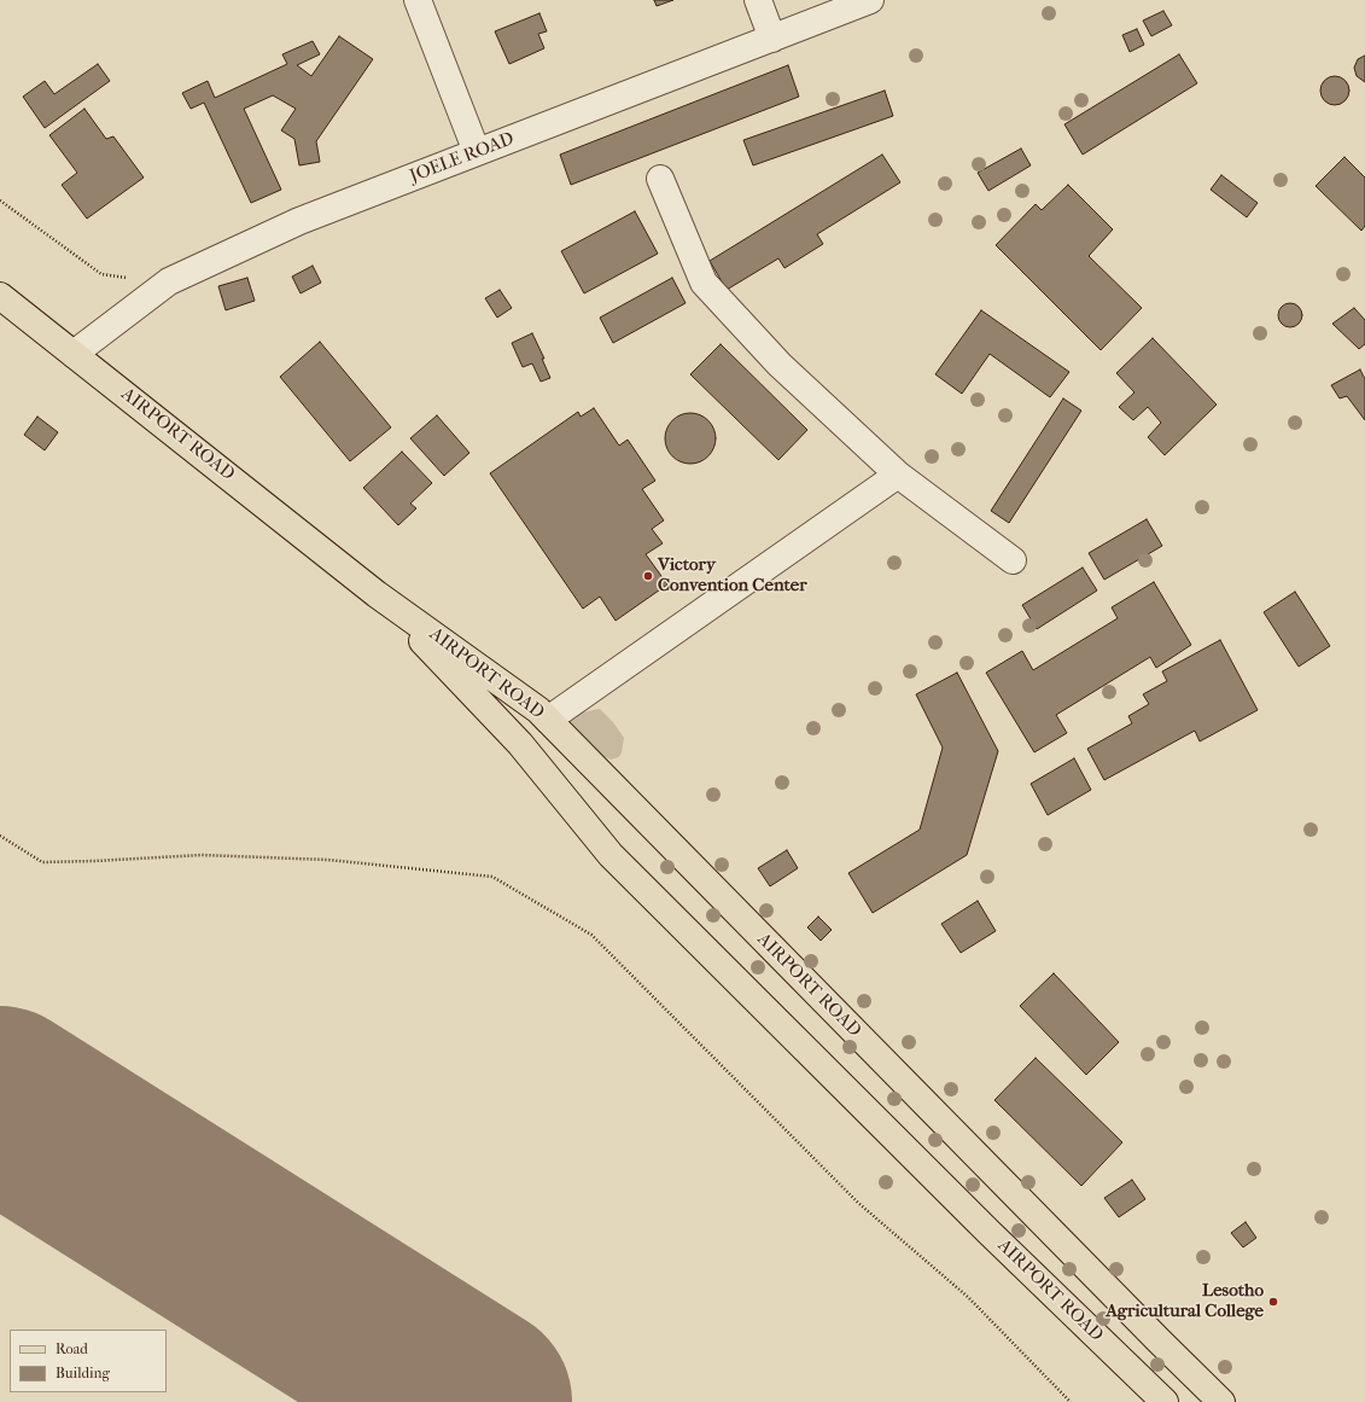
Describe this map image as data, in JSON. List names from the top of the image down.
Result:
{
  "streets": {
    "main road": ["AIRPORT ROAD"],
    "street": ["JOELE ROAD"]
  },
  "crossings": [
    ["JOELE ROAD", "AIRPORT ROAD"]
  ],
  "places": ["Victory Convention Center", "Lesotho Agricultural College"],
  "legend": ["Road", "Building"]
}
